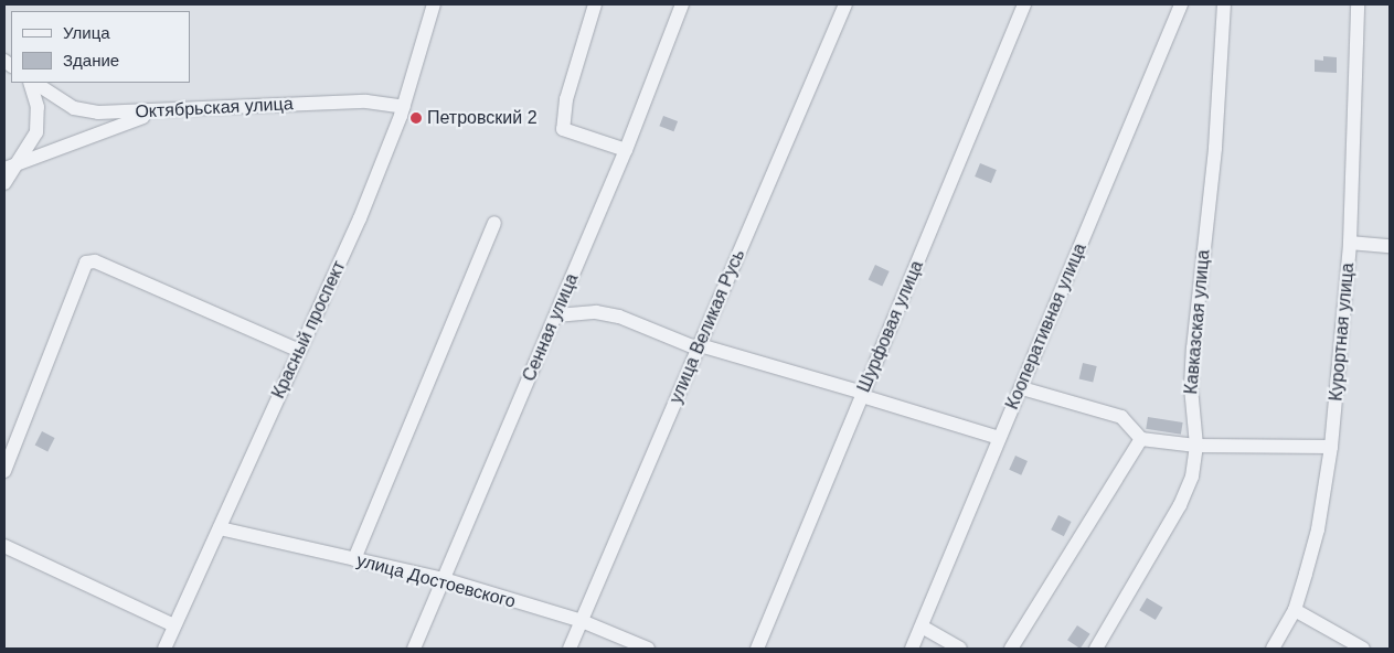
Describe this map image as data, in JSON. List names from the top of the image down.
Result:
{
  "streets": {
    "street": [
      "Октябрьская улица",
      "Кавказская улица",
      "улица Великая Русь",
      "Шурфовая улица",
      "Кооперативная улица",
      "Сенная улица",
      "Красный проспект",
      "Курортная улица",
      "улица Достоевского"
    ]
  },
  "crossings": [
    ["Октябрьская улица", "Красный проспект"],
    ["улица Великая Русь", "улица Достоевского"],
    ["Сенная улица", "улица Достоевского"],
    ["Красный проспект", "улица Достоевского"]
  ],
  "places": ["Петровский 2"],
  "legend": ["Улица", "Здание"]
}
